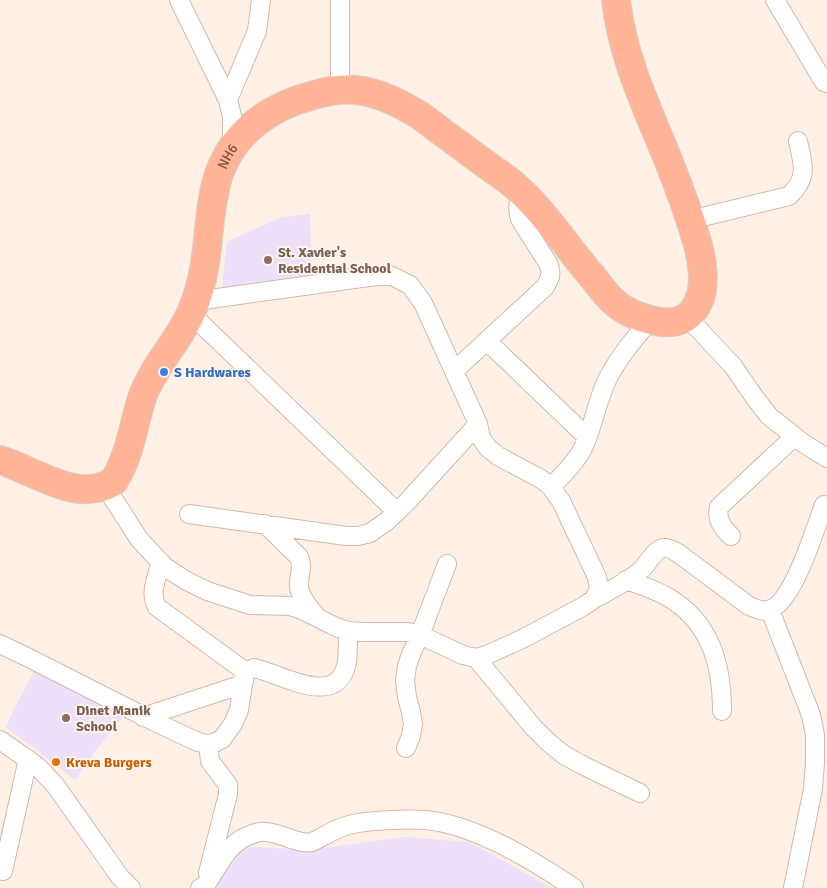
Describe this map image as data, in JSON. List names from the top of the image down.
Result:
{
  "streets": {
    "highway": ["NH6"]
  },
  "places": [
    "St. Xavier's Residential School",
    "S Hardwares",
    "Dinet Manik School",
    "Kreva Burgers"
  ]
}
